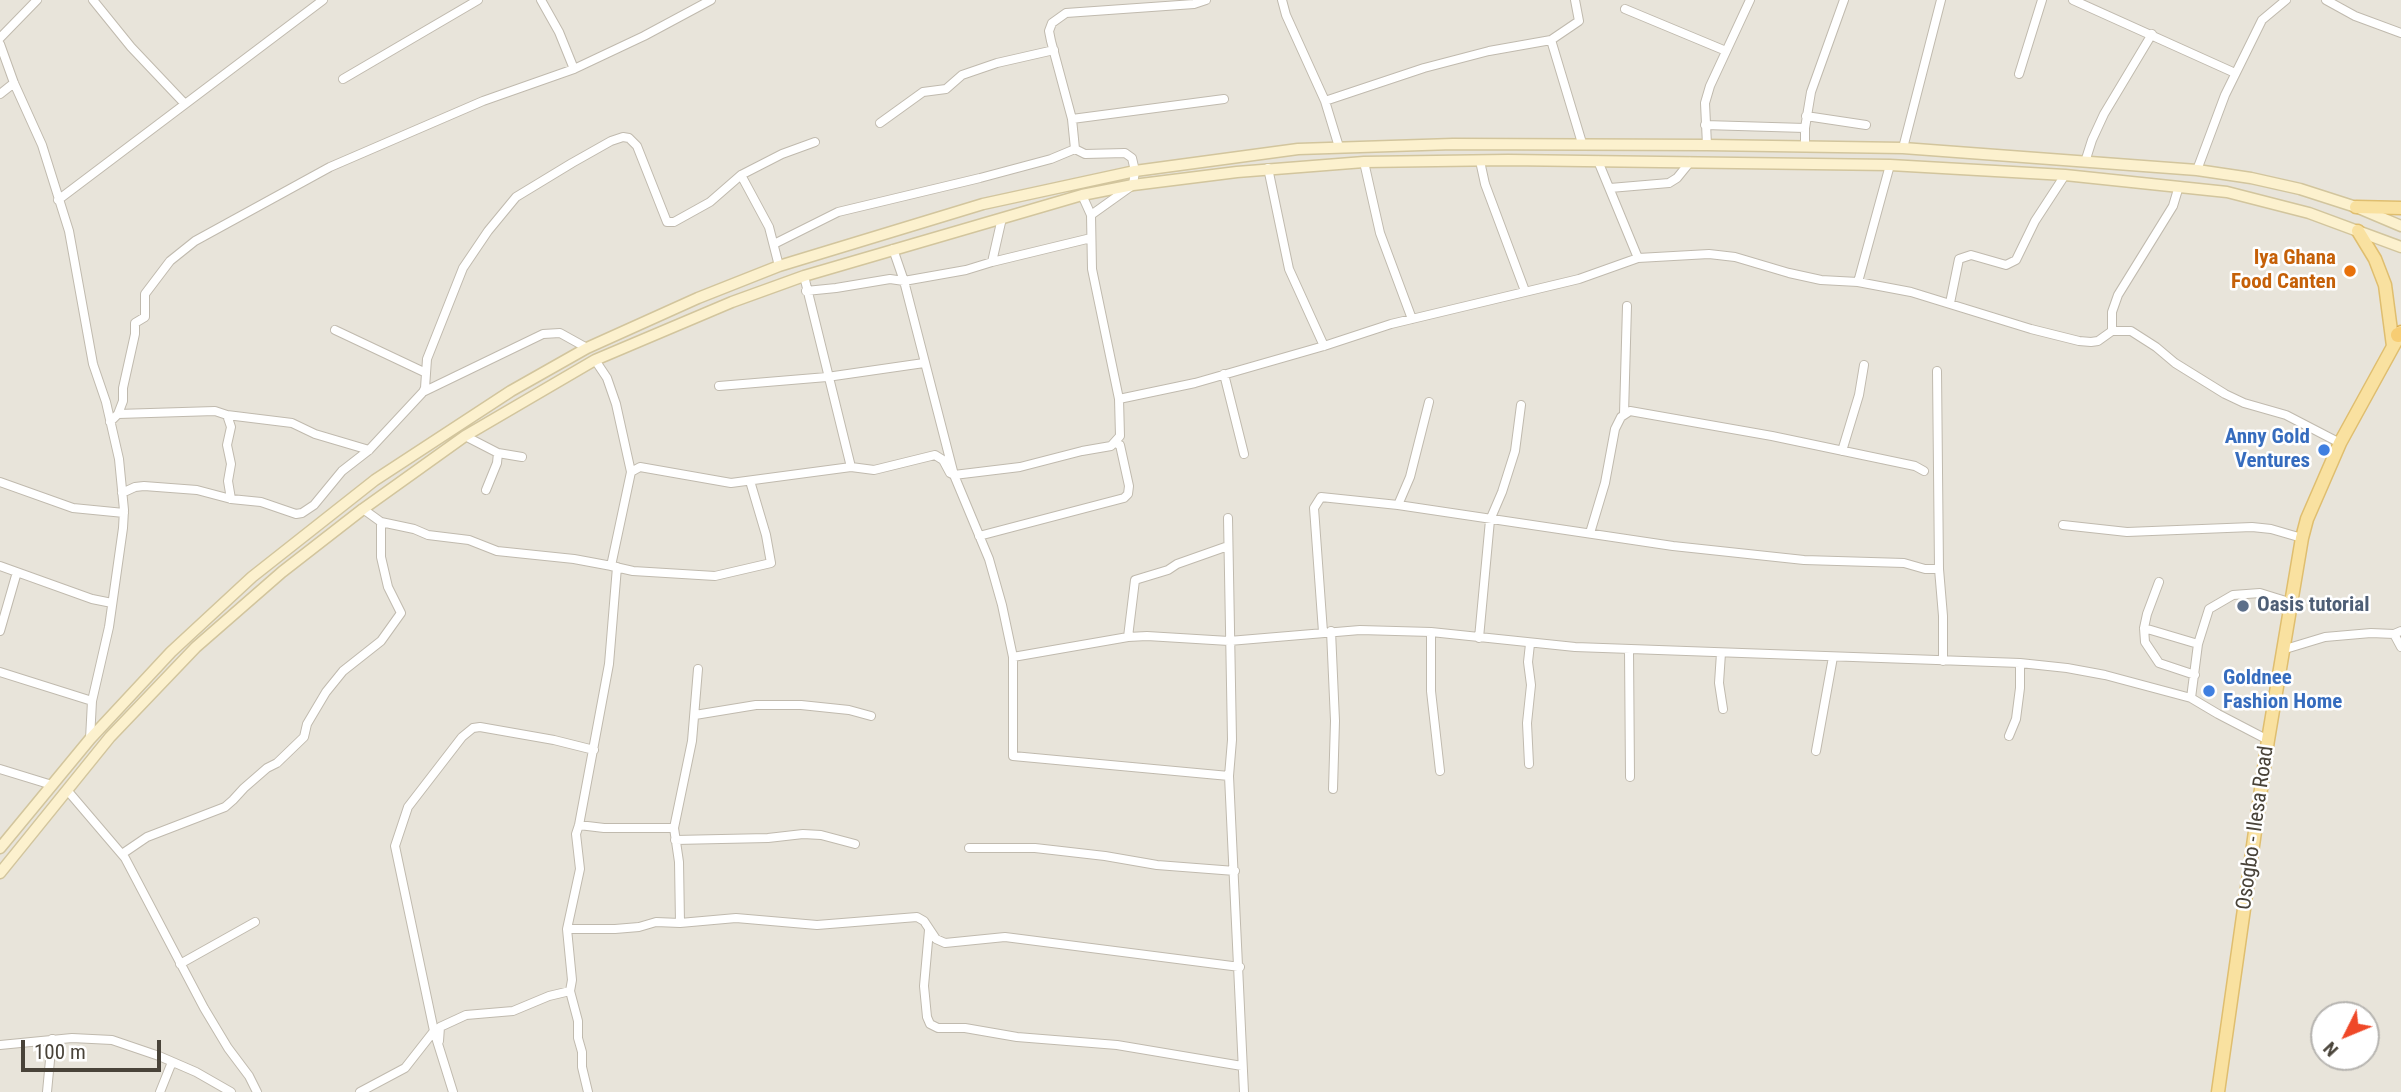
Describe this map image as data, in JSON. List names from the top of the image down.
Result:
{
  "streets": {
    "main road": ["Osogbo - Ilesa Road"]
  },
  "places": [
    "Iya Ghana Food Canten",
    "Anny Gold Ventures",
    "Oasis tutorial",
    "Goldnee Fashion Home"
  ],
  "scale_bar": "100 m",
  "north": "bottom left"
}
